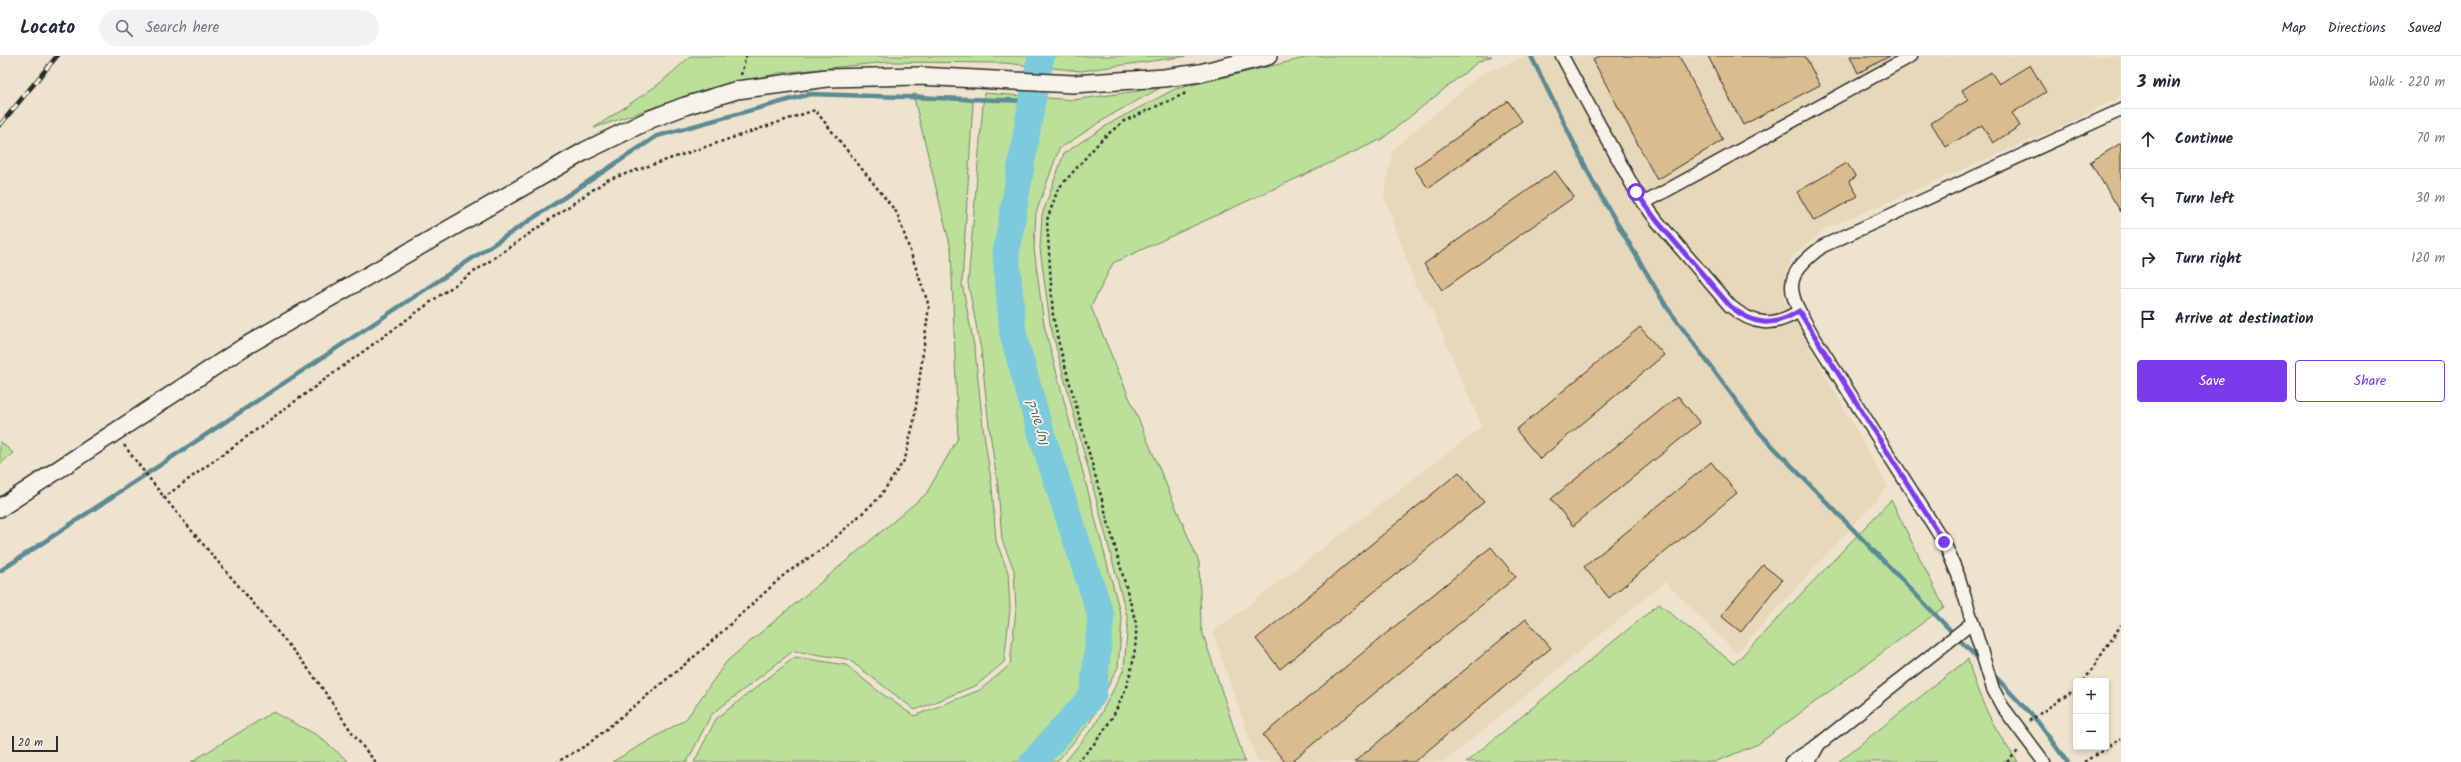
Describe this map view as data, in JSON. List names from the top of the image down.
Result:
{
  "water": ["נחל שורק"],
  "scale_bar": "20 m",
  "page": {
    "header": "Locato",
    "search": "Search here",
    "nav": ["Map", "Directions", "Saved"],
    "heading": ["3 min", "Walk · 220 m"],
    "list": [
      ["Continue", "70 m"],
      ["Turn left", "30 m"],
      ["Turn right", "120 m"],
      "Arrive at destination"
    ],
    "buttons": ["Save", "Share"],
    "map_buttons": ["+", "−"],
    "scale": "20 m"
  }
}
